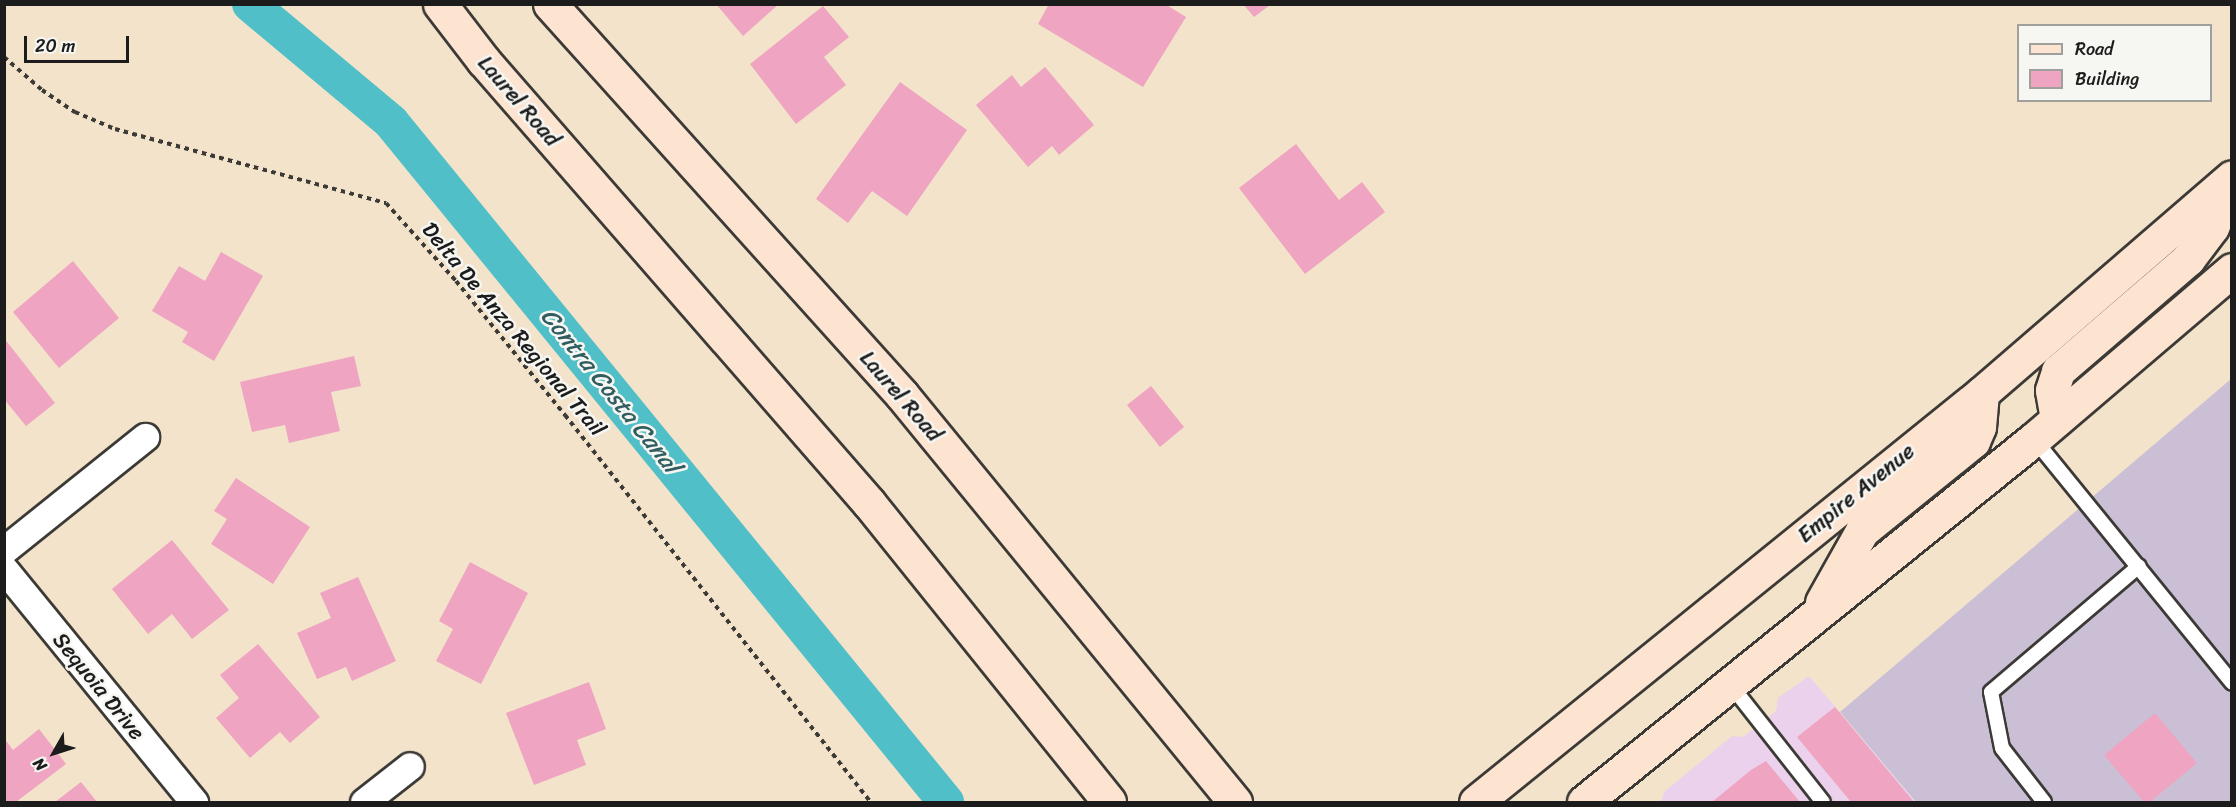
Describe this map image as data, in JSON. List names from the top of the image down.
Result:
{
  "streets": {
    "main road": ["Laurel Road", "Empire Avenue"],
    "street": ["Sequoia Drive"],
    "path": ["Delta De Anza Regional Trail"]
  },
  "water": ["Contra Costa Canal"],
  "legend": ["Road", "Building"],
  "scale_bar": "20 m",
  "north": "bottom left"
}
